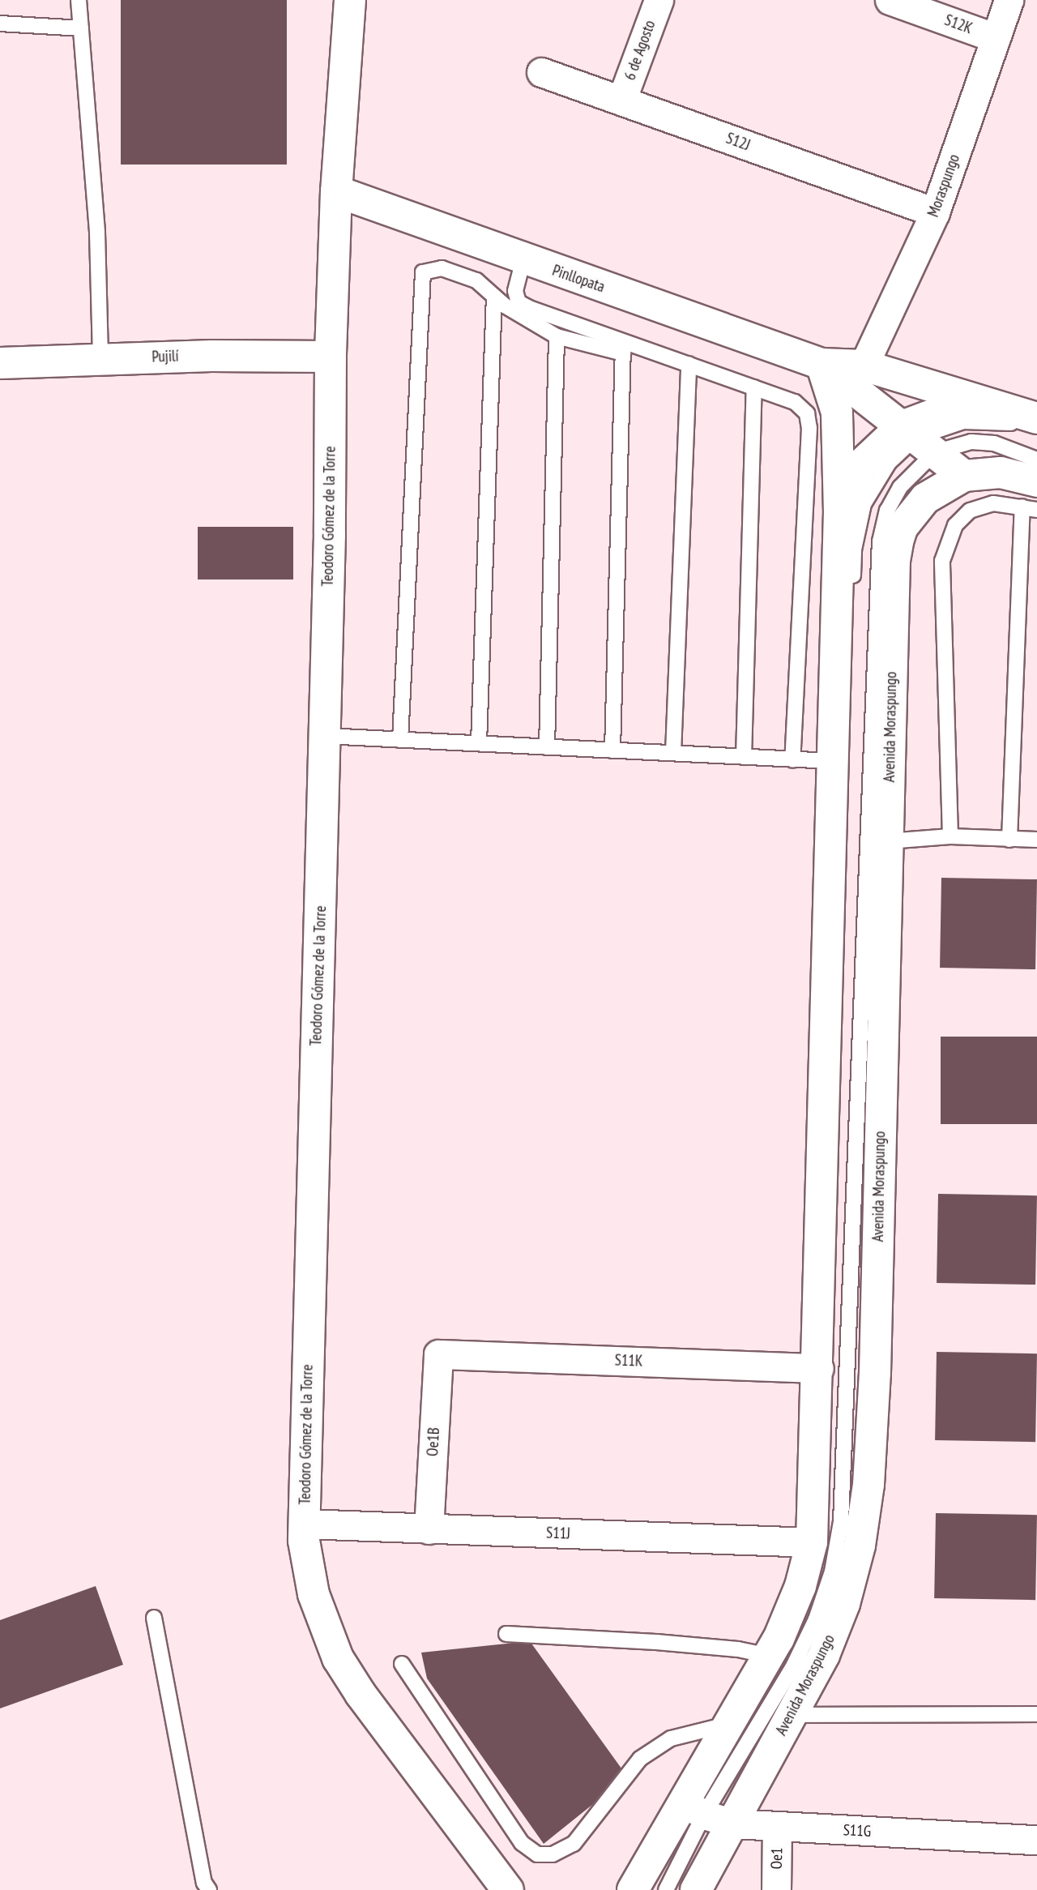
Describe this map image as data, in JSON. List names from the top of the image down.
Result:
{
  "streets": {
    "street": [
      "S12K",
      "6 de Agosto",
      "S12J",
      "Moraspungo",
      "Pinllopata",
      "Pujilí",
      "Teodoro Gómez de la Torre",
      "Avenida Moraspungo",
      "S11K",
      "Oe1B",
      "S11J",
      "S11G",
      "Oe1"
    ]
  },
  "crossings": [
    ["S12K", "Moraspungo"],
    ["6 de Agosto", "S12J"],
    ["S12J", "Moraspungo"],
    ["Moraspungo", "Pinllopata"],
    ["Pinllopata", "Teodoro Gómez de la Torre"],
    ["Pinllopata", "Avenida Moraspungo"],
    ["Pujilí", "Teodoro Gómez de la Torre"],
    ["Teodoro Gómez de la Torre", "S11J"],
    ["Avenida Moraspungo", "S11K"],
    ["Avenida Moraspungo", "S11J"],
    ["Avenida Moraspungo", "S11G"],
    ["S11K", "Oe1B"],
    ["Oe1B", "S11J"],
    ["S11G", "Oe1"]
  ]
}
